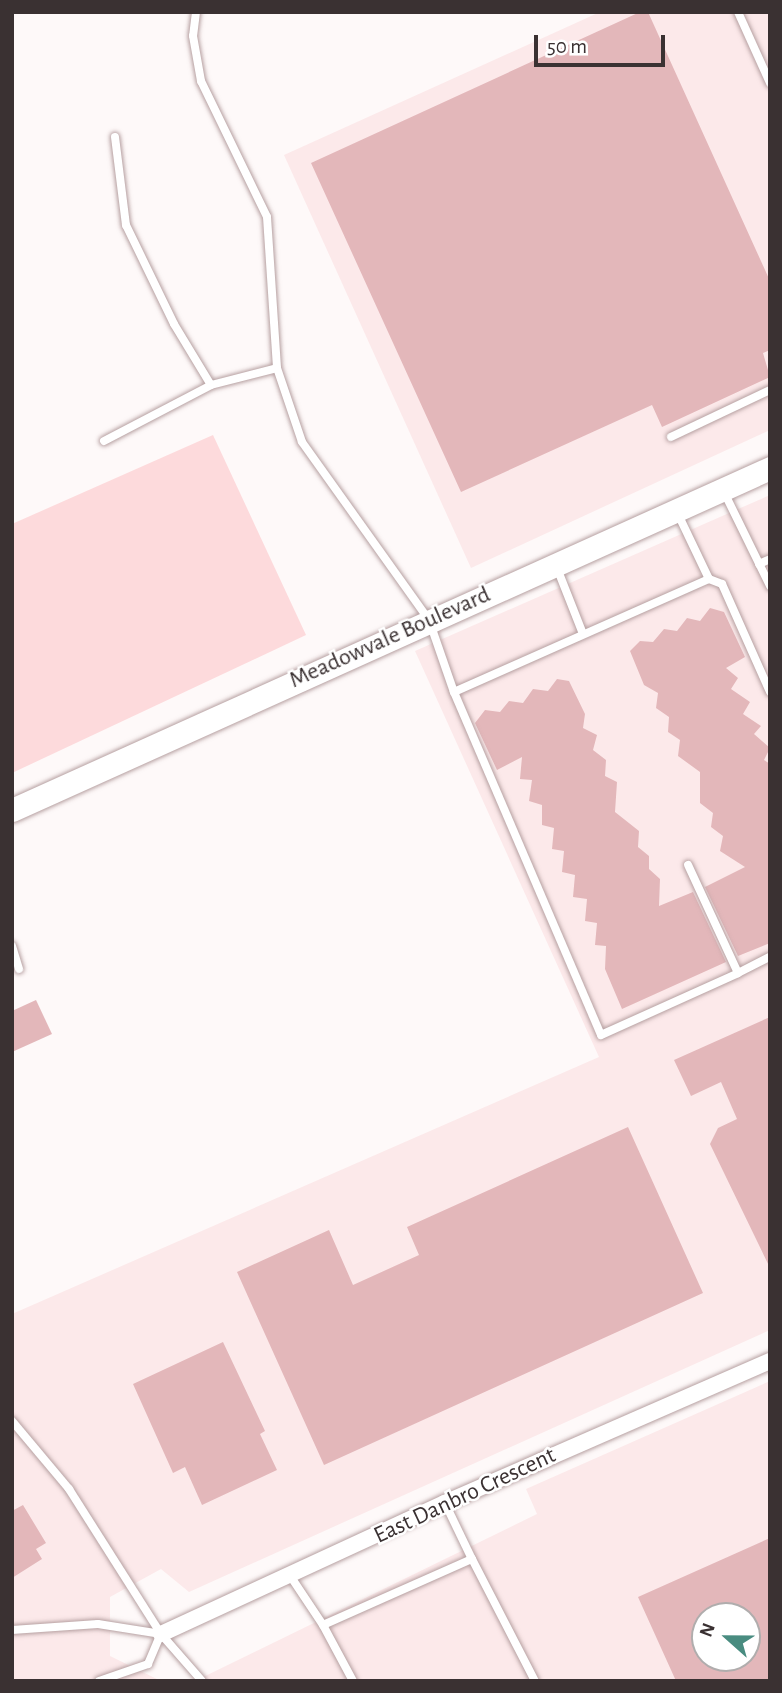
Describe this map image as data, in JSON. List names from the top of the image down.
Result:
{
  "streets": {
    "main road": ["Meadowvale Boulevard"],
    "street": ["East Danbro Crescent"]
  },
  "scale_bar": "50 m",
  "north": "left"
}
